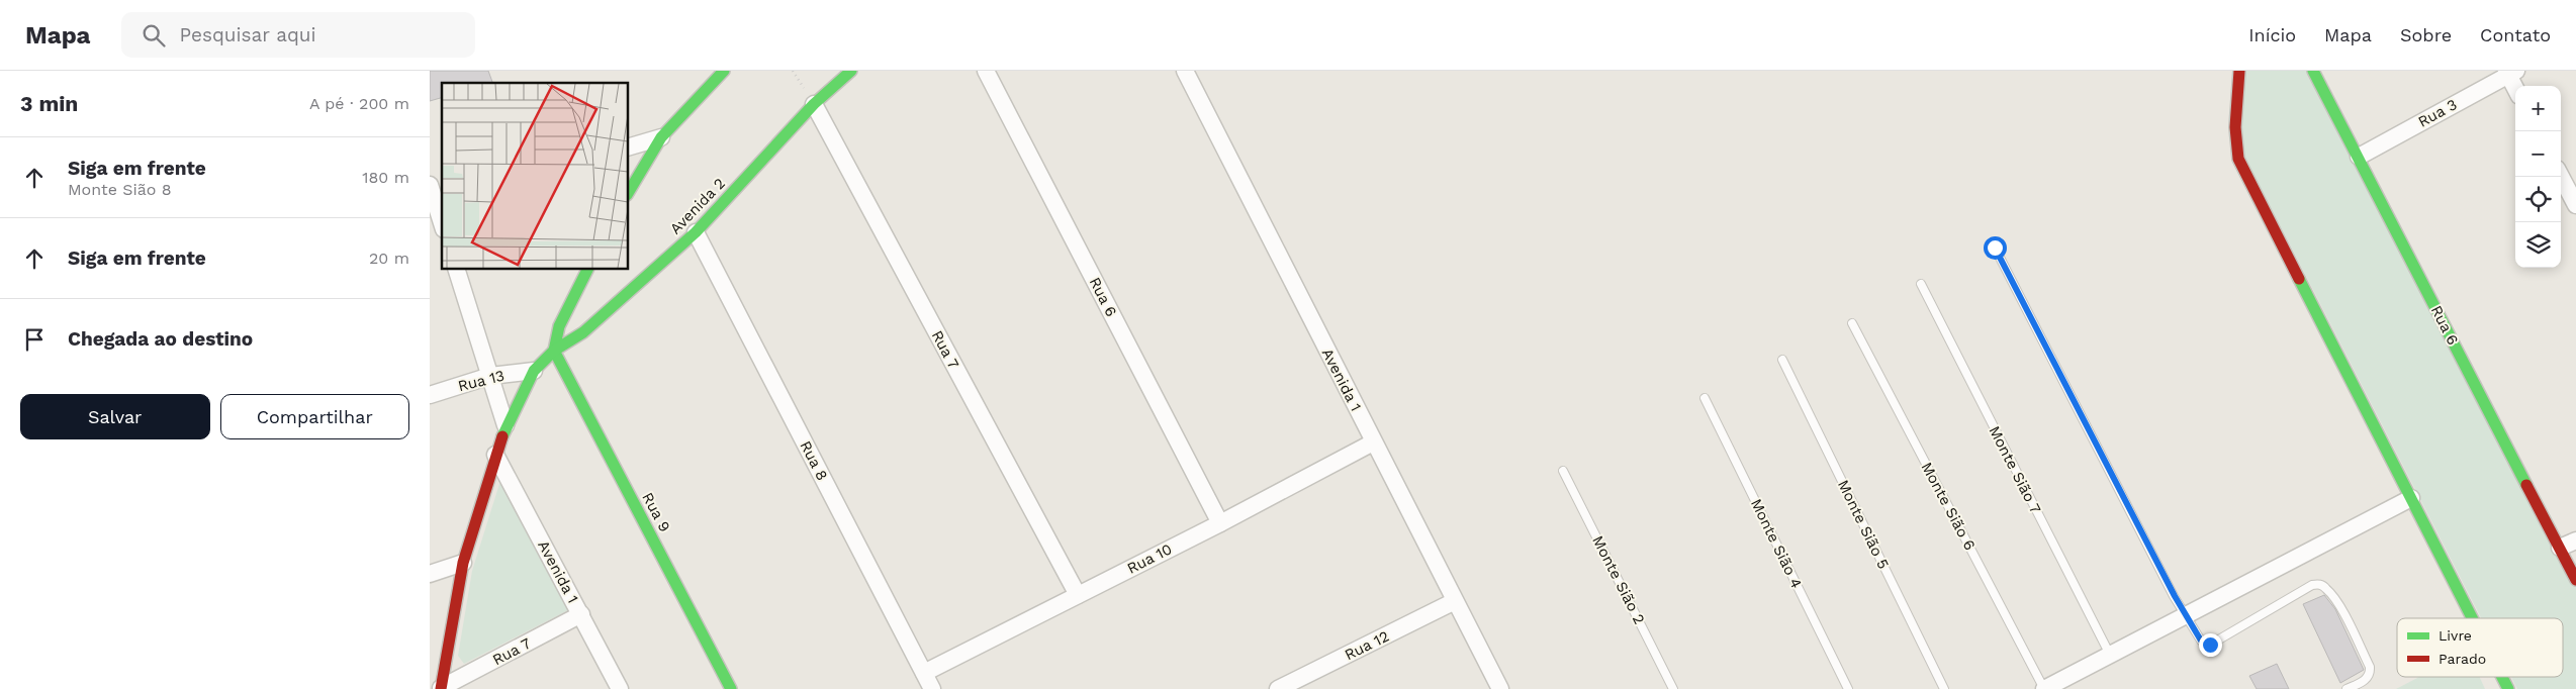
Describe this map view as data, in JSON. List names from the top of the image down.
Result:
{
  "streets": {
    "street": [
      "Rua 3",
      "Avenida 2",
      "Rua 6",
      "Rua 7",
      "Avenida 1",
      "Rua 13",
      "Rua 8",
      "Rua 9",
      "Rua 10",
      "Rua 12"
    ],
    "lane": [
      "Monte Sião 7",
      "Monte Sião 6",
      "Monte Sião 5",
      "Monte Sião 4",
      "Monte Sião 2"
    ]
  },
  "crossings": [
    ["Rua 3", "Rua 6"],
    ["Avenida 2", "Rua 7"],
    ["Avenida 2", "Avenida 1"],
    ["Avenida 2", "Rua 13"],
    ["Avenida 2", "Rua 8"],
    ["Avenida 2", "Rua 9"],
    ["Rua 6", "Rua 10"],
    ["Rua 7", "Avenida 1"],
    ["Rua 7", "Rua 10"],
    ["Avenida 1", "Rua 10"],
    ["Avenida 1", "Rua 12"],
    ["Rua 8", "Rua 10"]
  ],
  "legend": ["Livre", "Parado"],
  "page": {
    "header": "Mapa",
    "search": "Pesquisar aqui",
    "nav": [
      "Início",
      "Mapa",
      "Sobre",
      "Contato"
    ],
    "heading": ["3 min", "A pé · 200 m"],
    "map_buttons": ["+", "−"],
    "list": [
      ["Siga em frente", "Monte Sião 8", "180 m"],
      ["Siga em frente", "20 m"],
      "Chegada ao destino"
    ],
    "buttons": ["Salvar", "Compartilhar"]
  }
}
